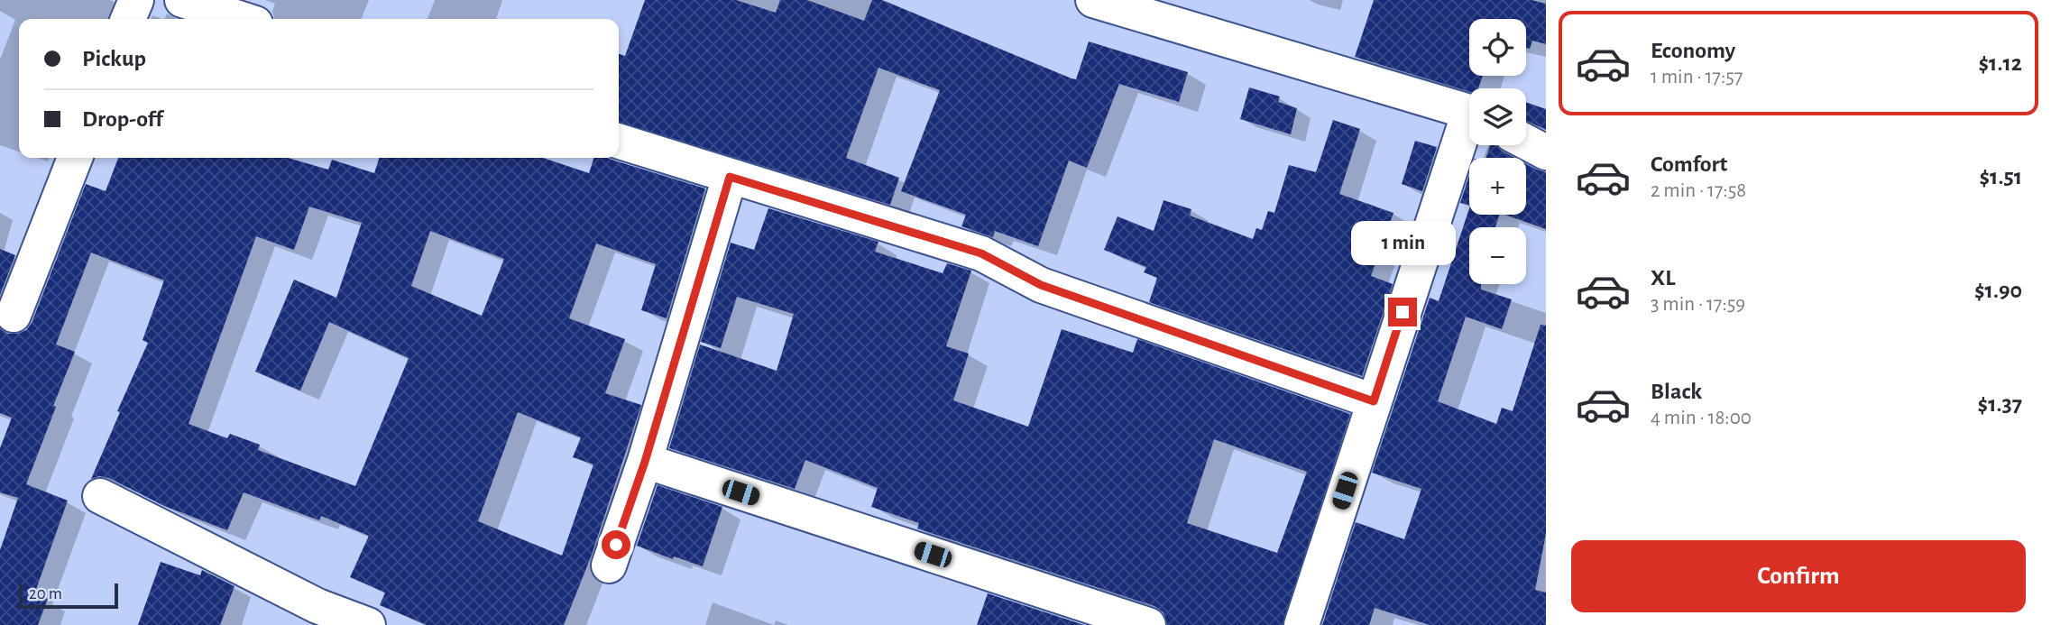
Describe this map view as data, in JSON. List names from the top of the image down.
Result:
{
  "scale_bar": "20 m",
  "page": {
    "list": [
      {
        "name": "Economy",
        "note": "1 min · 17:57",
        "value": "$1.12"
      },
      {
        "name": "Comfort",
        "note": "2 min · 17:58",
        "value": "$1.51"
      },
      {
        "name": "XL",
        "note": "3 min · 17:59",
        "value": "$1.90"
      },
      {
        "name": "Black",
        "note": "4 min · 18:00",
        "value": "$1.37"
      }
    ],
    "map_buttons": ["+", "−"],
    "banner": ["Pickup", "Drop-off"],
    "bubble": "1 min",
    "buttons": "Confirm",
    "scale": "20 m"
  }
}
